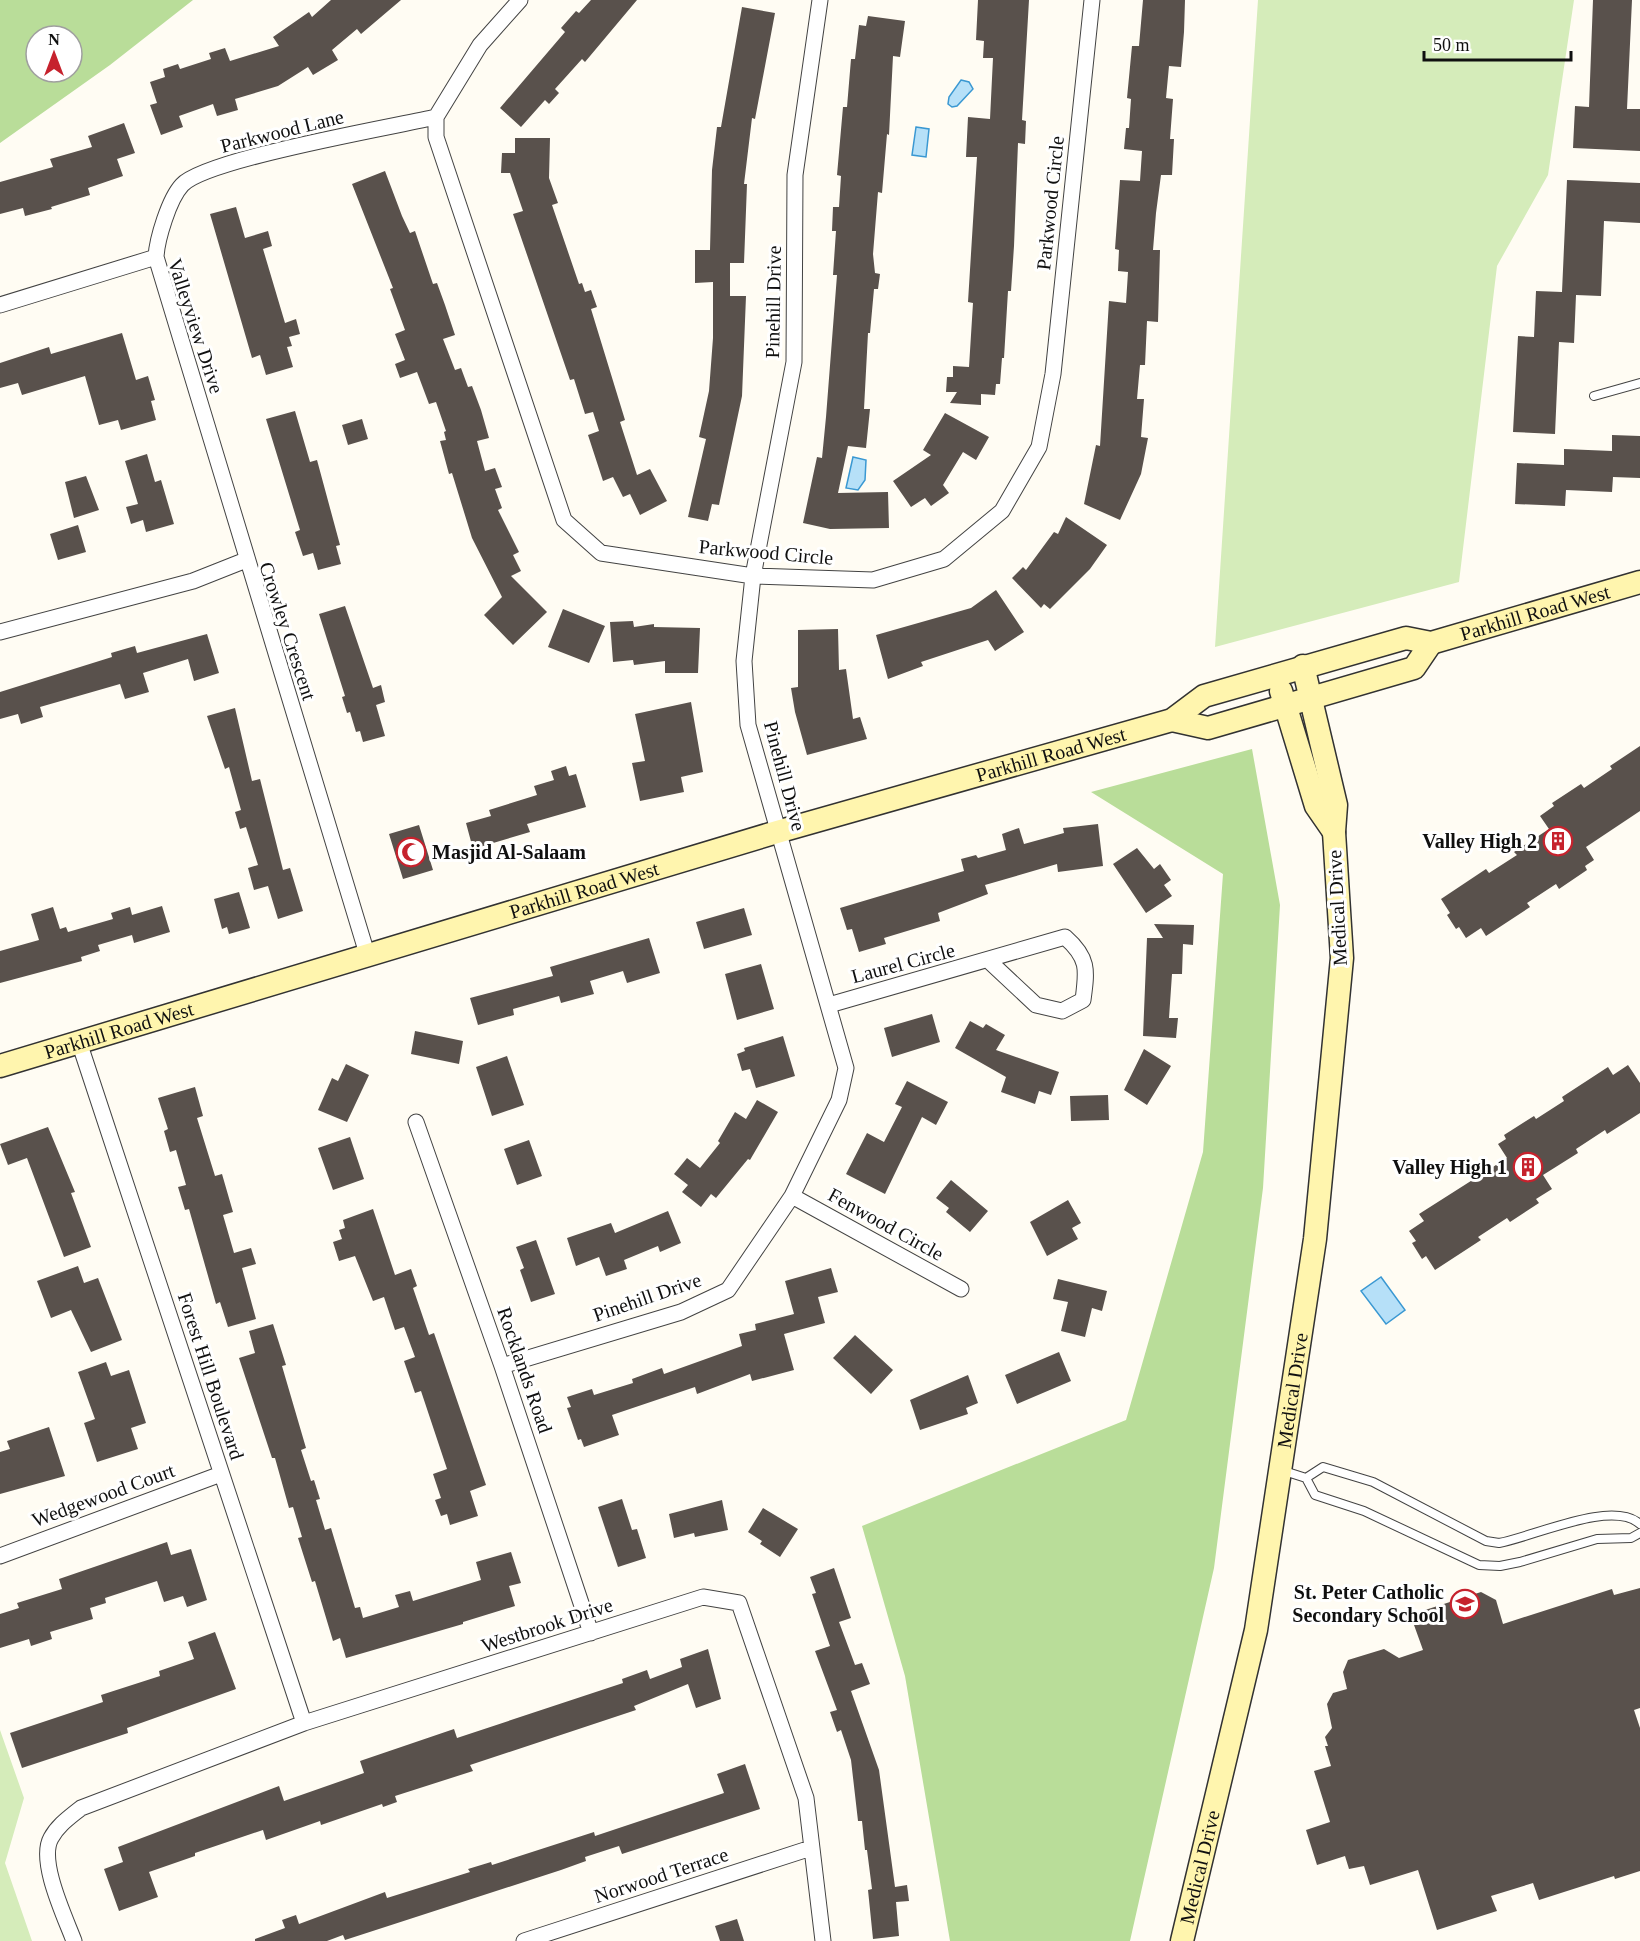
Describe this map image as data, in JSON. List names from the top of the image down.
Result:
{
  "streets": {
    "main road": ["Parkhill Road West", "Medical Drive"],
    "street": [
      "Parkwood Lane",
      "Parkwood Circle",
      "Pinehill Drive",
      "Valleyview Drive",
      "Crowley Crescent",
      "Laurel Circle",
      "Fenwood Circle",
      "Rocklands Road",
      "Forest Hill Boulevard",
      "Wedgewood Court",
      "Westbrook Drive",
      "Norwood Terrace"
    ]
  },
  "crossings": [
    ["Parkwood Lane", "Parkwood Circle"],
    ["Parkwood Lane", "Valleyview Drive"],
    ["Parkwood Circle", "Pinehill Drive"],
    ["Pinehill Drive", "Parkhill Road West"],
    ["Pinehill Drive", "Laurel Circle"],
    ["Pinehill Drive", "Fenwood Circle"],
    ["Pinehill Drive", "Rocklands Road"],
    ["Valleyview Drive", "Crowley Crescent"],
    ["Parkhill Road West", "Crowley Crescent"],
    ["Parkhill Road West", "Medical Drive"],
    ["Parkhill Road West", "Forest Hill Boulevard"],
    ["Rocklands Road", "Westbrook Drive"],
    ["Forest Hill Boulevard", "Wedgewood Court"],
    ["Forest Hill Boulevard", "Westbrook Drive"],
    ["Westbrook Drive", "Norwood Terrace"]
  ],
  "places": {
    "building": ["Valley High 2", "Valley High 1"],
    "mosque": ["Masjid Al-Salaam"],
    "school or university": ["St. Peter Catholic Secondary School"]
  },
  "scale_bar": "50 m",
  "north": "top"
}
